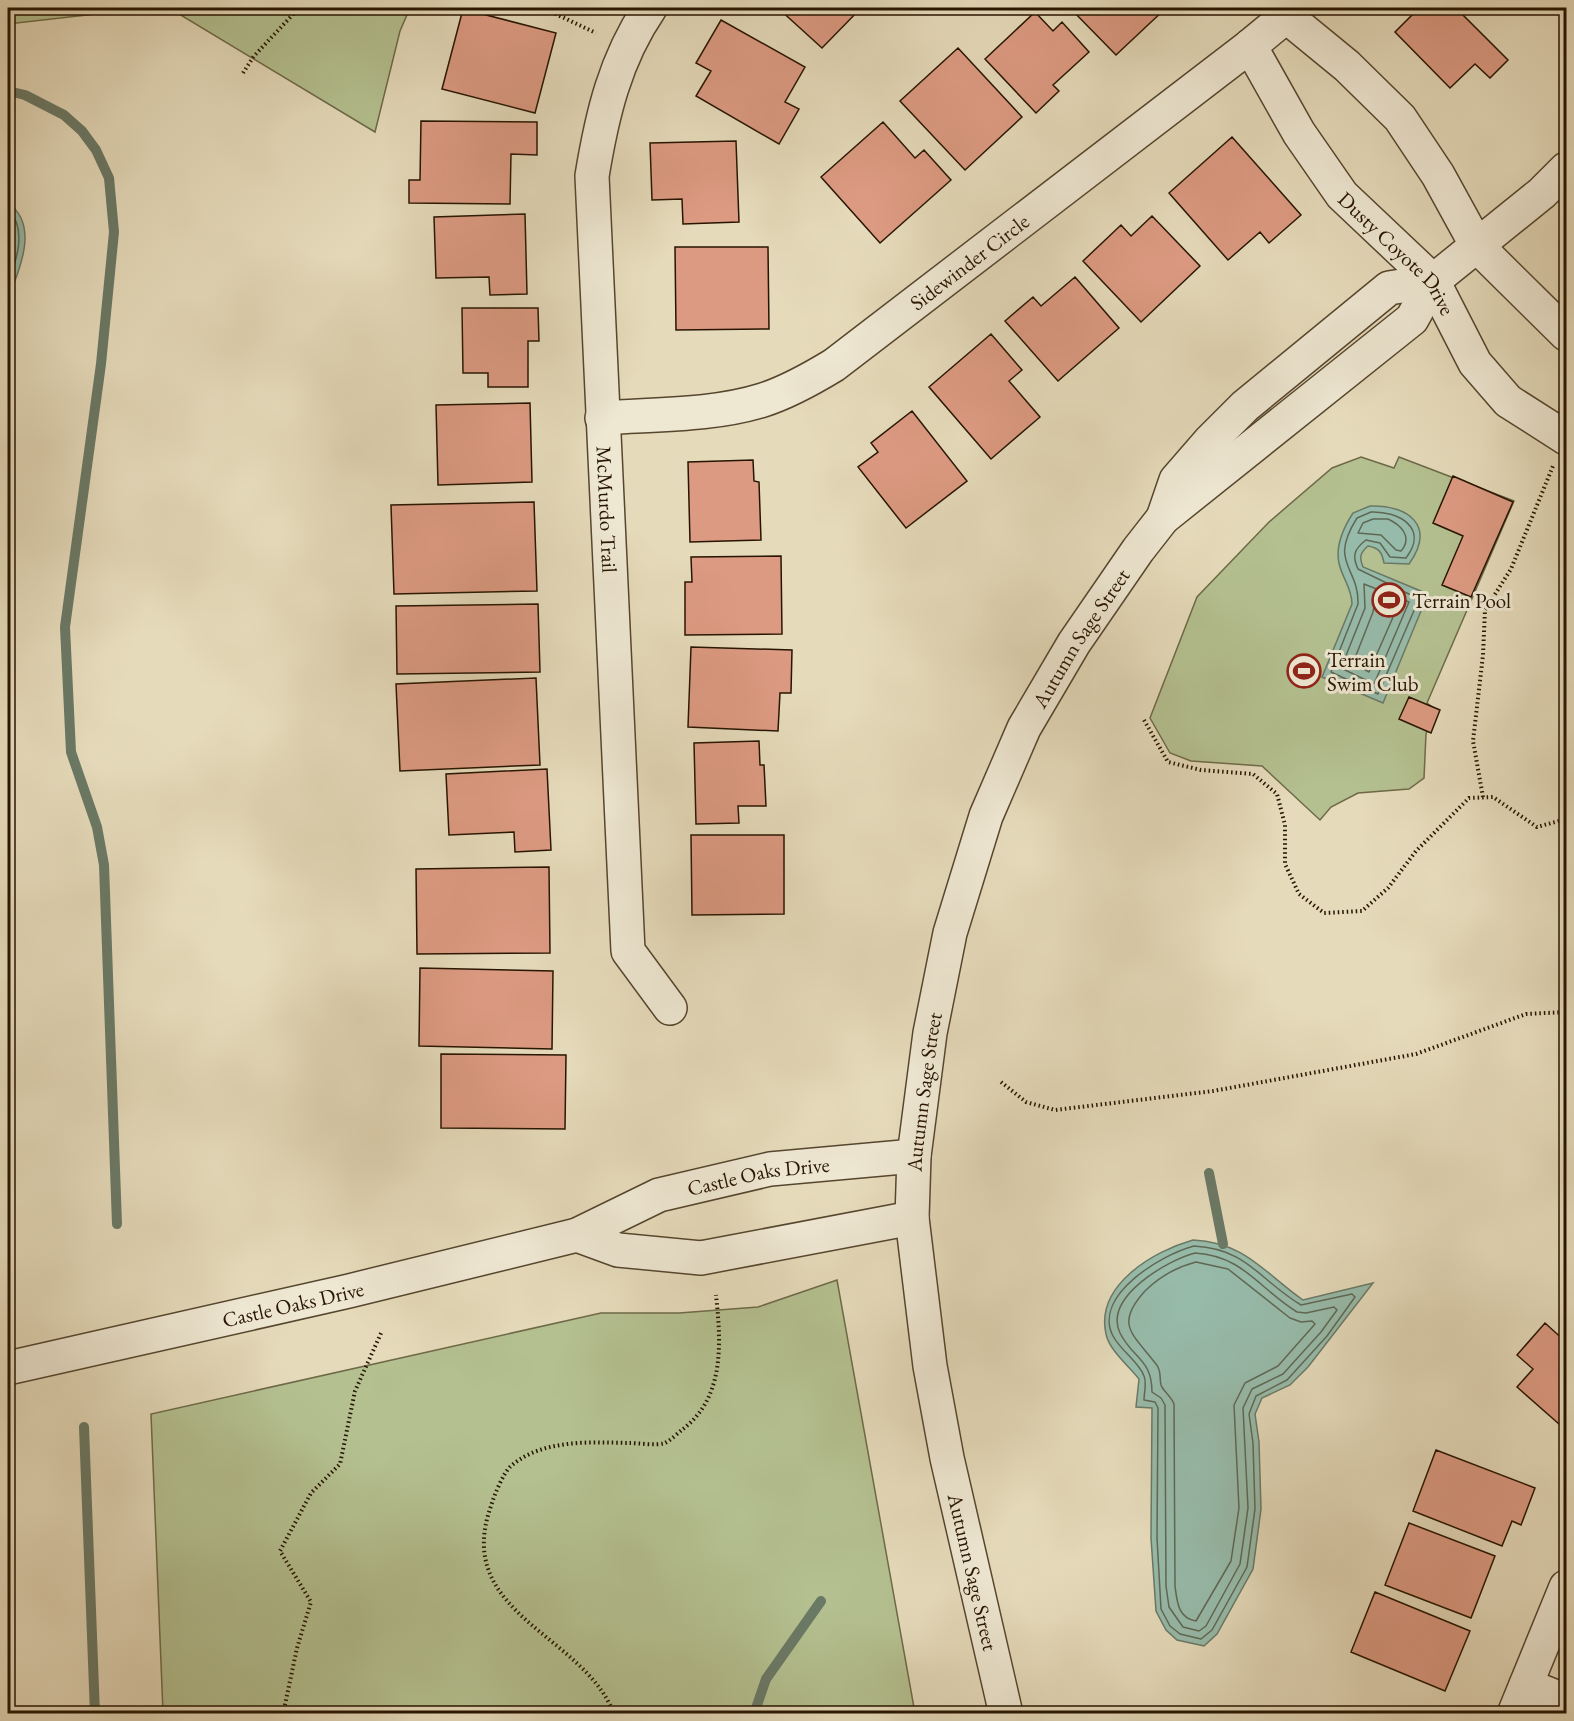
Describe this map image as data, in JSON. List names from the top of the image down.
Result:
{
  "streets": {
    "street": [
      "Dusty Coyote Drive",
      "Sidewinder Circle",
      "McMurdo Trail",
      "Autumn Sage Street",
      "Castle Oaks Drive"
    ]
  },
  "crossings": [
    ["Dusty Coyote Drive", "Sidewinder Circle"],
    ["Dusty Coyote Drive", "Autumn Sage Street"],
    ["Sidewinder Circle", "McMurdo Trail"],
    ["Autumn Sage Street", "Castle Oaks Drive"]
  ],
  "places": {
    "sports": ["Terrain Pool", "Terrain Swim Club"]
  }
}
